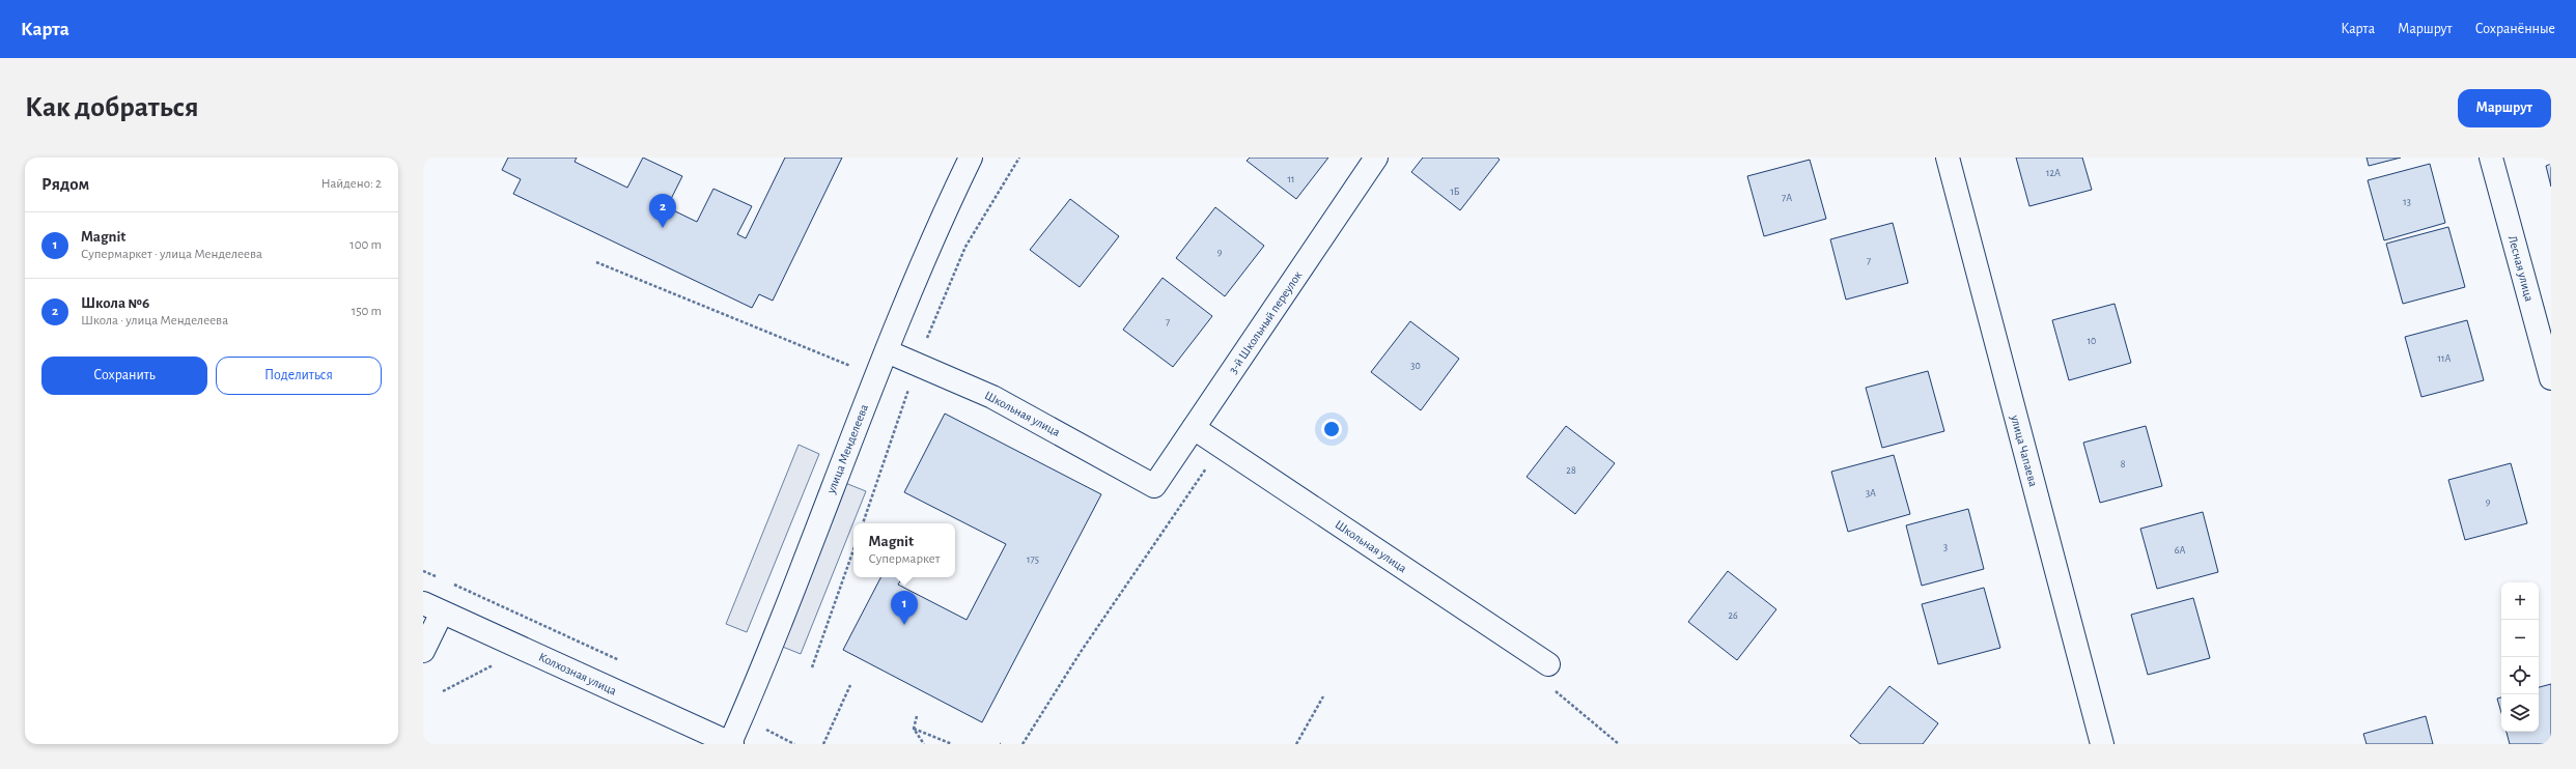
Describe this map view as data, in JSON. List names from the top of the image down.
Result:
{
  "streets": {
    "street": [
      "Лесная улица",
      "3-й Школьный переулок",
      "Школьная улица",
      "улица Менделеева",
      "улица Чапаева",
      "Колхозная улица"
    ]
  },
  "crossings": [
    ["3-й Школьный переулок", "Школьная улица"],
    ["Школьная улица", "улица Менделеева"],
    ["улица Менделеева", "Колхозная улица"]
  ],
  "house_numbers": [
    "12А",
    "11",
    "1Б",
    "7А",
    "13",
    "9",
    "7",
    "7",
    "10",
    "11А",
    "30",
    "8",
    "28",
    "3А",
    "9",
    "3",
    "6А",
    "175",
    "26"
  ],
  "page": {
    "header": "Карта",
    "nav": ["Карта", "Маршрут", "Сохранённые"],
    "buttons": [
      "Маршрут",
      ["Сохранить", "Поделиться"]
    ],
    "title": "Как добраться",
    "heading": ["Рядом", "Найдено: 2"],
    "pins": ["2", "1"],
    "list": [
      {
        "mark": "1",
        "name": "Magnit",
        "note": "Супермаркет · улица Менделеева",
        "value": "100 m"
      },
      {
        "mark": "2",
        "name": "Школа №6",
        "note": "Школа · улица Менделеева",
        "value": "150 m"
      }
    ],
    "popup": ["Magnit", "Супермаркет"],
    "map_buttons": ["+", "−"]
  }
}
